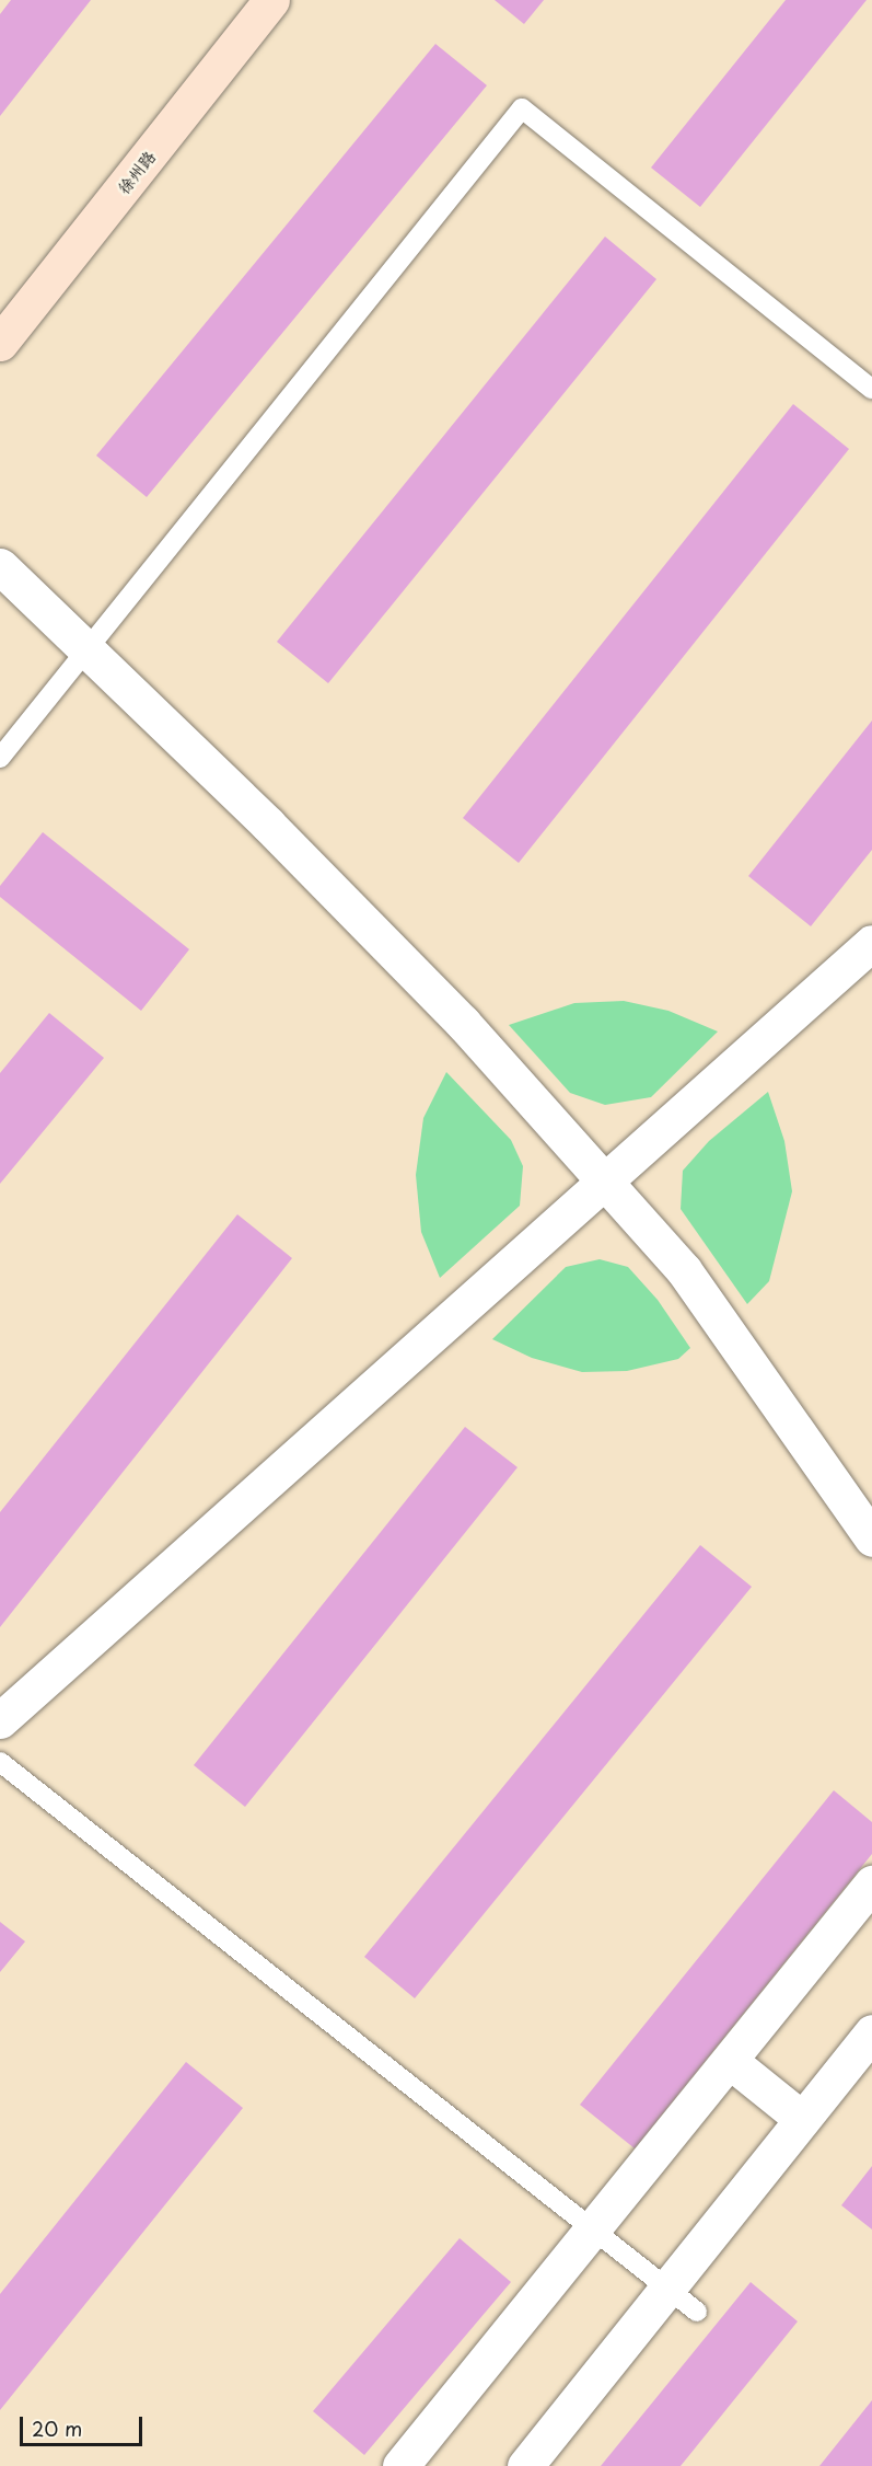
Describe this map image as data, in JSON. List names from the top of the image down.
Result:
{
  "streets": {
    "street": ["徐州路"]
  },
  "scale_bar": "20 m"
}
